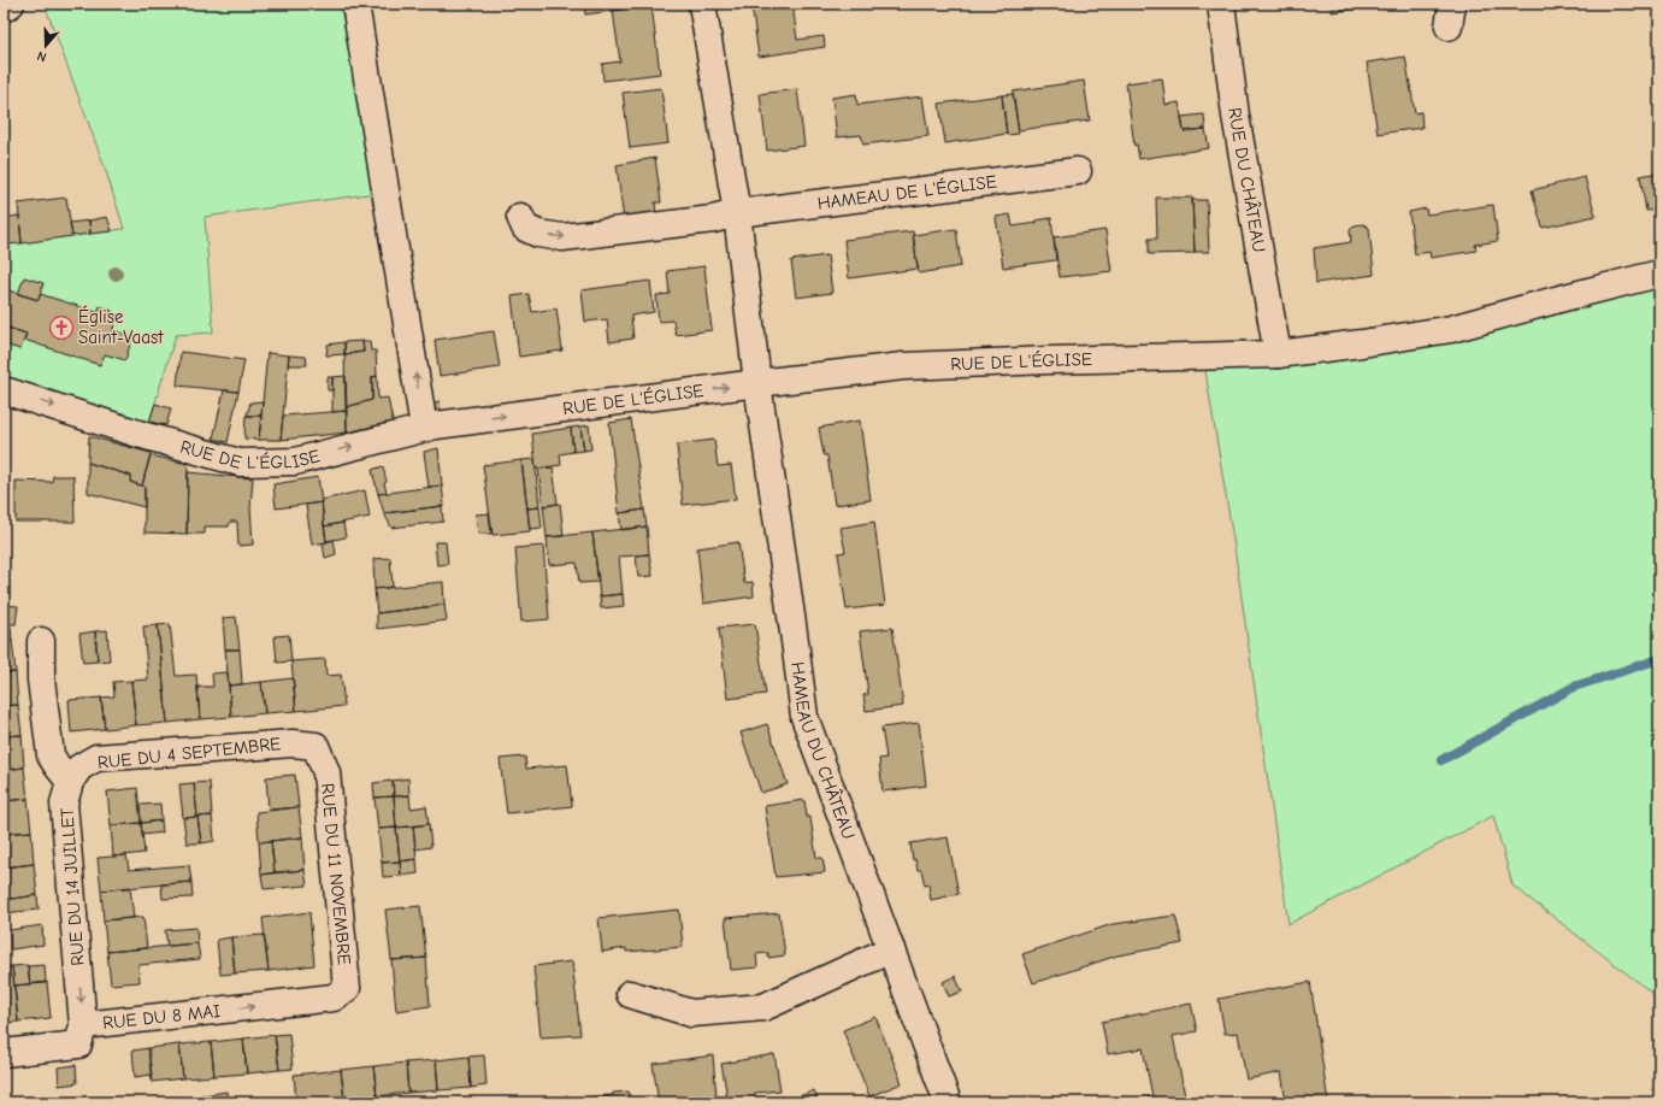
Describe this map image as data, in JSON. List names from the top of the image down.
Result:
{
  "streets": {
    "street": [
      "RUE DU CHÂTEAU",
      "HAMEAU DE L'ÉGLISE",
      "RUE DE L'ÉGLISE",
      "HAMEAU DU CHÂTEAU",
      "RUE DU 4 SEPTEMBRE",
      "RUE DU 11 NOVEMBRE",
      "RUE DU 14 JUILLET",
      "RUE DU 8 MAI"
    ]
  },
  "crossings": [
    ["RUE DU CHÂTEAU", "RUE DE L'ÉGLISE"],
    ["RUE DE L'ÉGLISE", "HAMEAU DU CHÂTEAU"],
    ["RUE DU 4 SEPTEMBRE", "RUE DU 11 NOVEMBRE"],
    ["RUE DU 4 SEPTEMBRE", "RUE DU 14 JUILLET"],
    ["RUE DU 11 NOVEMBRE", "RUE DU 8 MAI"],
    ["RUE DU 14 JUILLET", "RUE DU 8 MAI"]
  ],
  "one_way": [
    "HAMEAU DE L'ÉGLISE",
    "RUE DE L'ÉGLISE",
    "RUE DU 14 JUILLET",
    "RUE DU 8 MAI"
  ],
  "places": {
    "church": ["Église Saint-Vaast"]
  },
  "north": "bottom"
}
